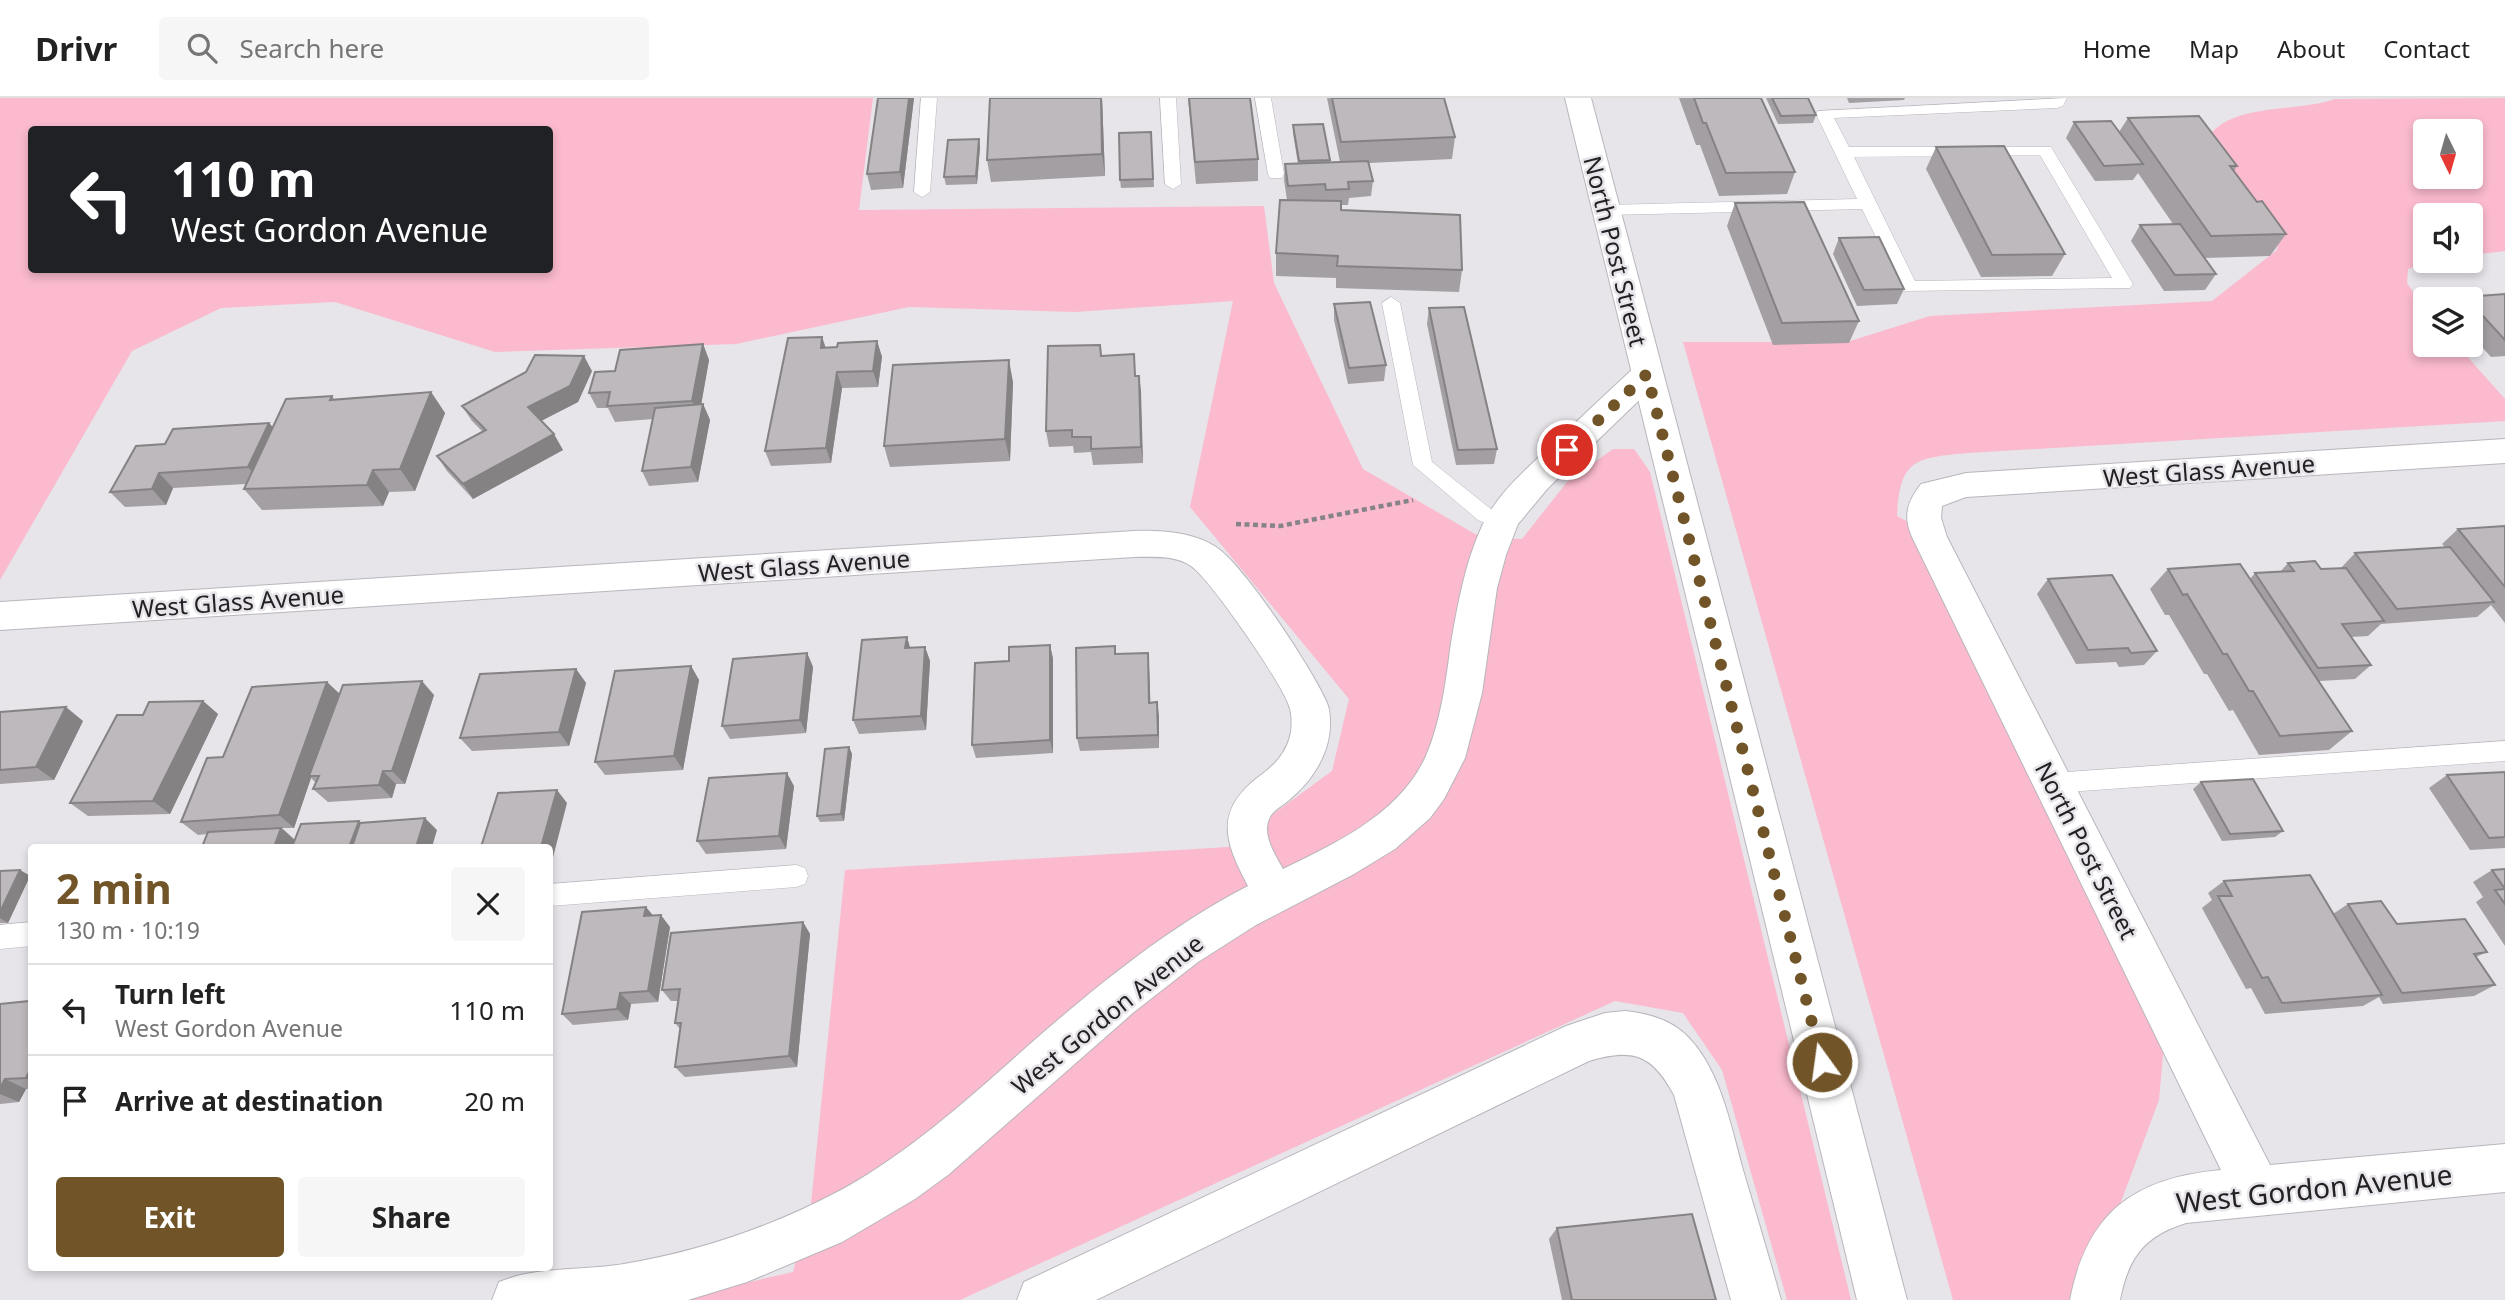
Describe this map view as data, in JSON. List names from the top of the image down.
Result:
{
  "streets": {
    "street": ["North Post Street", "West Glass Avenue", "West Gordon Avenue"]
  },
  "crossings": [
    ["North Post Street", "West Glass Avenue"],
    ["North Post Street", "West Gordon Avenue"],
    ["West Glass Avenue", "West Gordon Avenue"]
  ],
  "north": "bottom",
  "page": {
    "header": "Drivr",
    "search": "Search here",
    "nav": [
      "Home",
      "Map",
      "About",
      "Contact"
    ],
    "turn": ["110 m", "West Gordon Avenue"],
    "heading": ["2 min", "130 m · 10:19"],
    "list": [
      {
        "name": "Turn left",
        "note": "West Gordon Avenue",
        "value": "110 m"
      },
      {
        "name": "Arrive at destination",
        "value": "20 m"
      }
    ],
    "buttons": ["Exit", "Share"]
  }
}
